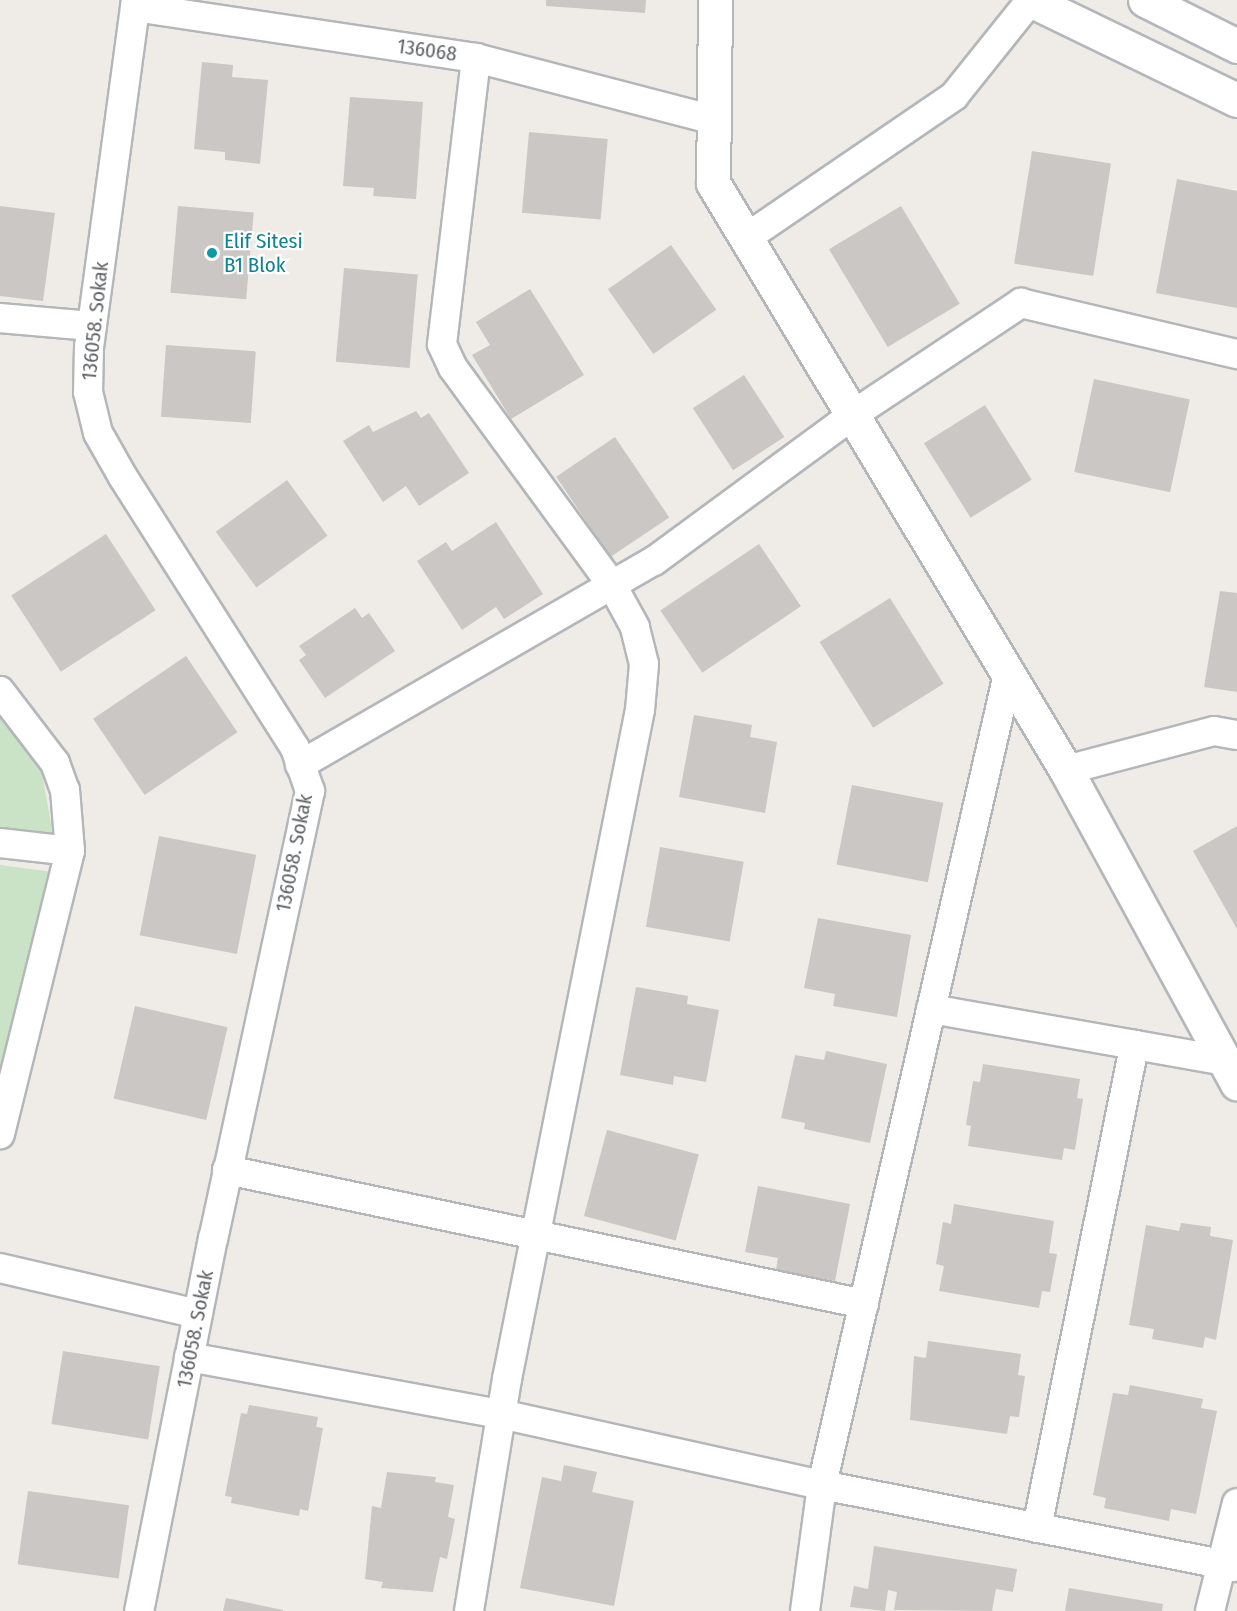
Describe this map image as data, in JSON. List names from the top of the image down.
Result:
{
  "streets": {
    "street": ["136068", "136058. Sokak"]
  },
  "crossings": [
    ["136068", "136058. Sokak"]
  ],
  "places": ["Elif Sitesi B1 Blok"]
}
